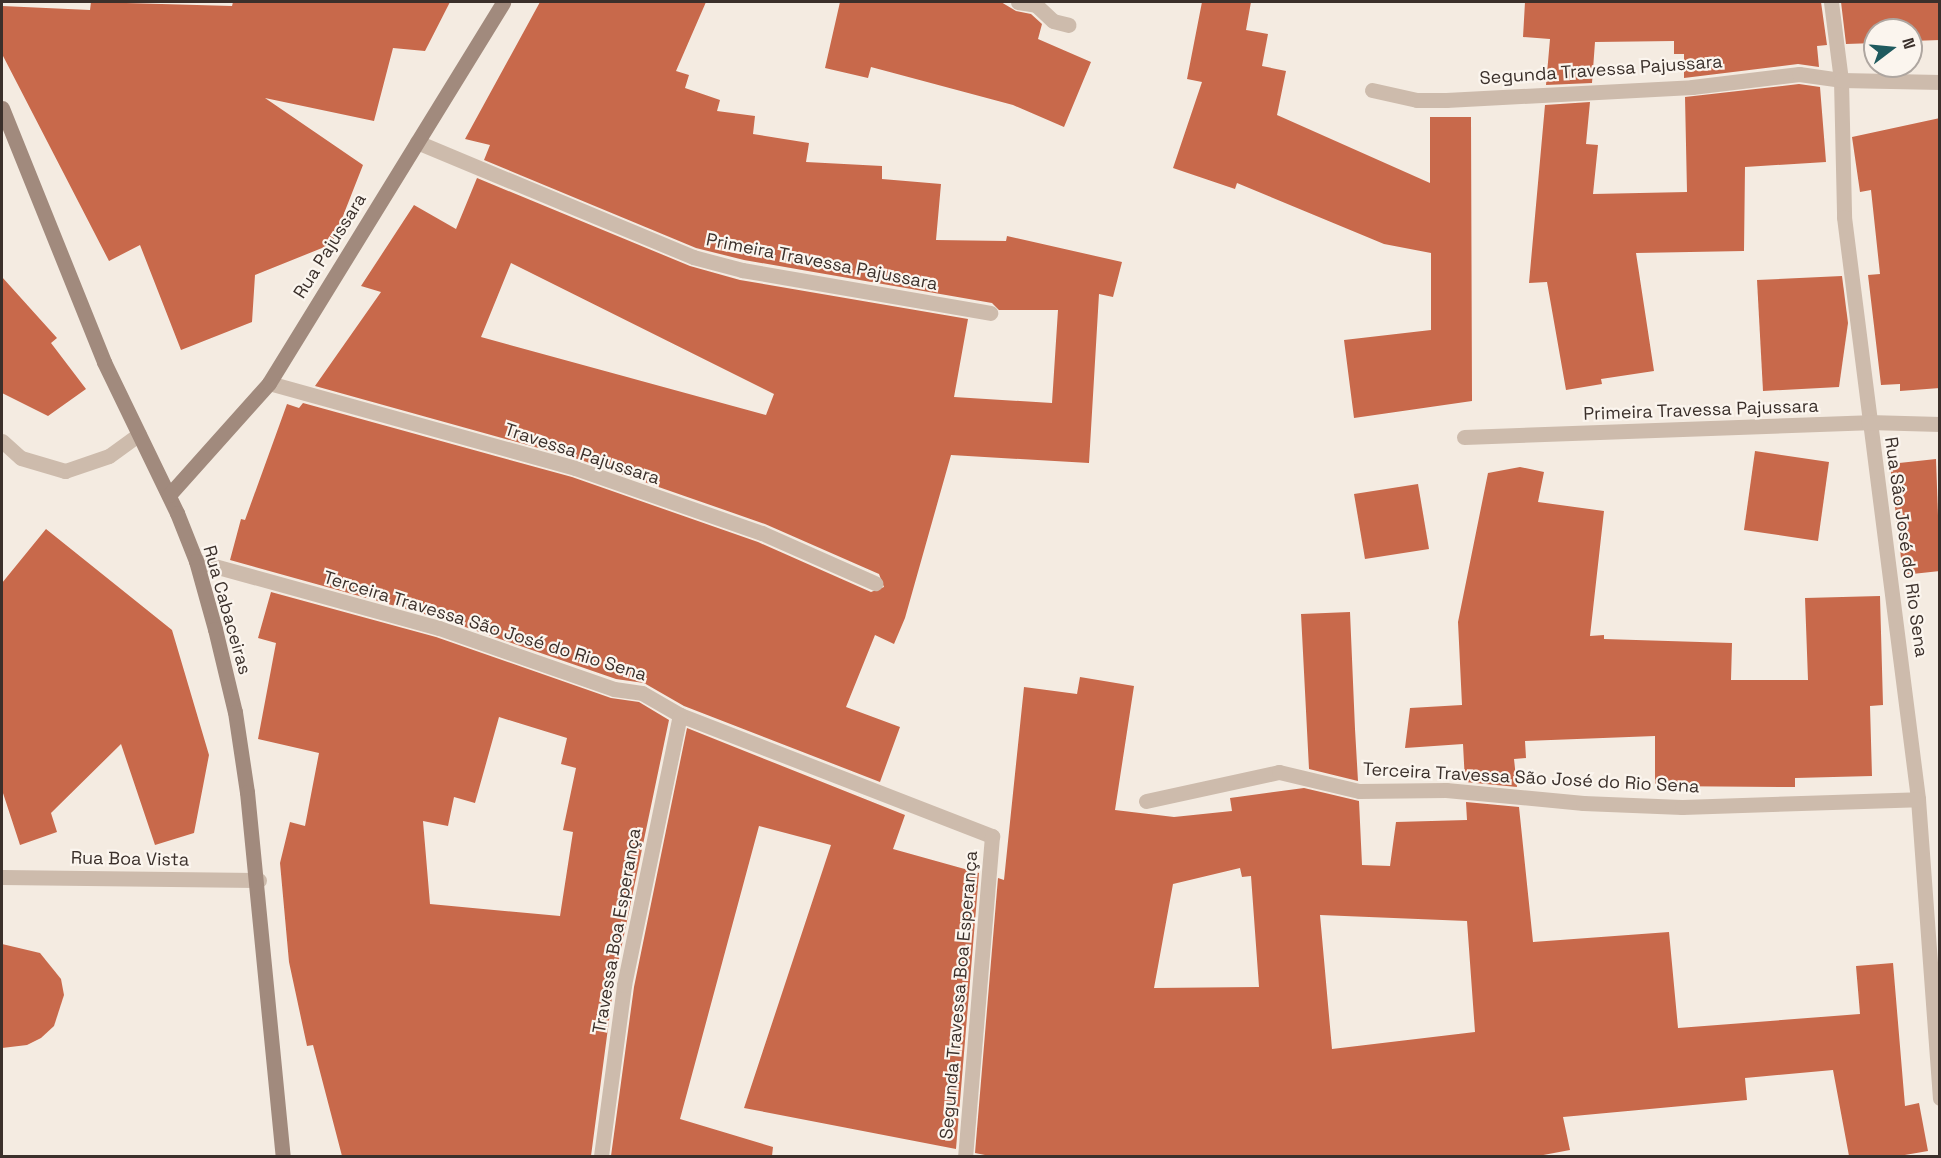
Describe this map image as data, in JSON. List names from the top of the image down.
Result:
{
  "streets": {
    "main road": ["Rua Pajussara", "Rua Cabaceiras"],
    "street": [
      "Segunda Travessa Pajussara",
      "Primeira Travessa Pajussara",
      "Travessa Pajussara",
      "Rua Sâo José do Rio Sena",
      "Terceira Travessa São José do Rio Sena",
      "Rua Boa Vista",
      "Travessa Boa Esperança",
      "Segunda Travessa Boa Esperança"
    ]
  },
  "crossings": [
    ["Segunda Travessa Pajussara", "Rua Sâo José do Rio Sena"],
    ["Rua Pajussara", "Primeira Travessa Pajussara"],
    ["Rua Pajussara", "Travessa Pajussara"],
    ["Rua Pajussara", "Rua Cabaceiras"],
    ["Primeira Travessa Pajussara", "Rua Sâo José do Rio Sena"],
    ["Rua Sâo José do Rio Sena", "Terceira Travessa São José do Rio Sena"],
    ["Rua Cabaceiras", "Terceira Travessa São José do Rio Sena"],
    ["Rua Cabaceiras", "Rua Boa Vista"],
    ["Terceira Travessa São José do Rio Sena", "Travessa Boa Esperança"],
    ["Terceira Travessa São José do Rio Sena", "Segunda Travessa Boa Esperança"]
  ],
  "north": "right"
}
